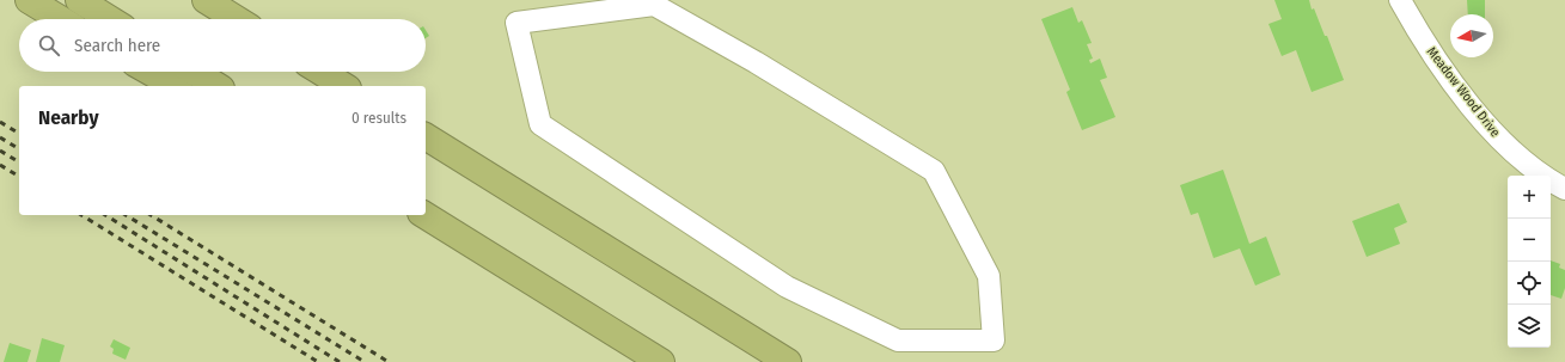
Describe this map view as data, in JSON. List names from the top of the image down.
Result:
{
  "streets": {
    "street": ["Meadow Wood Drive"]
  },
  "north": "left",
  "page": {
    "search": "Search here",
    "heading": ["Nearby", "0 results"],
    "map_buttons": ["+", "−"]
  }
}
